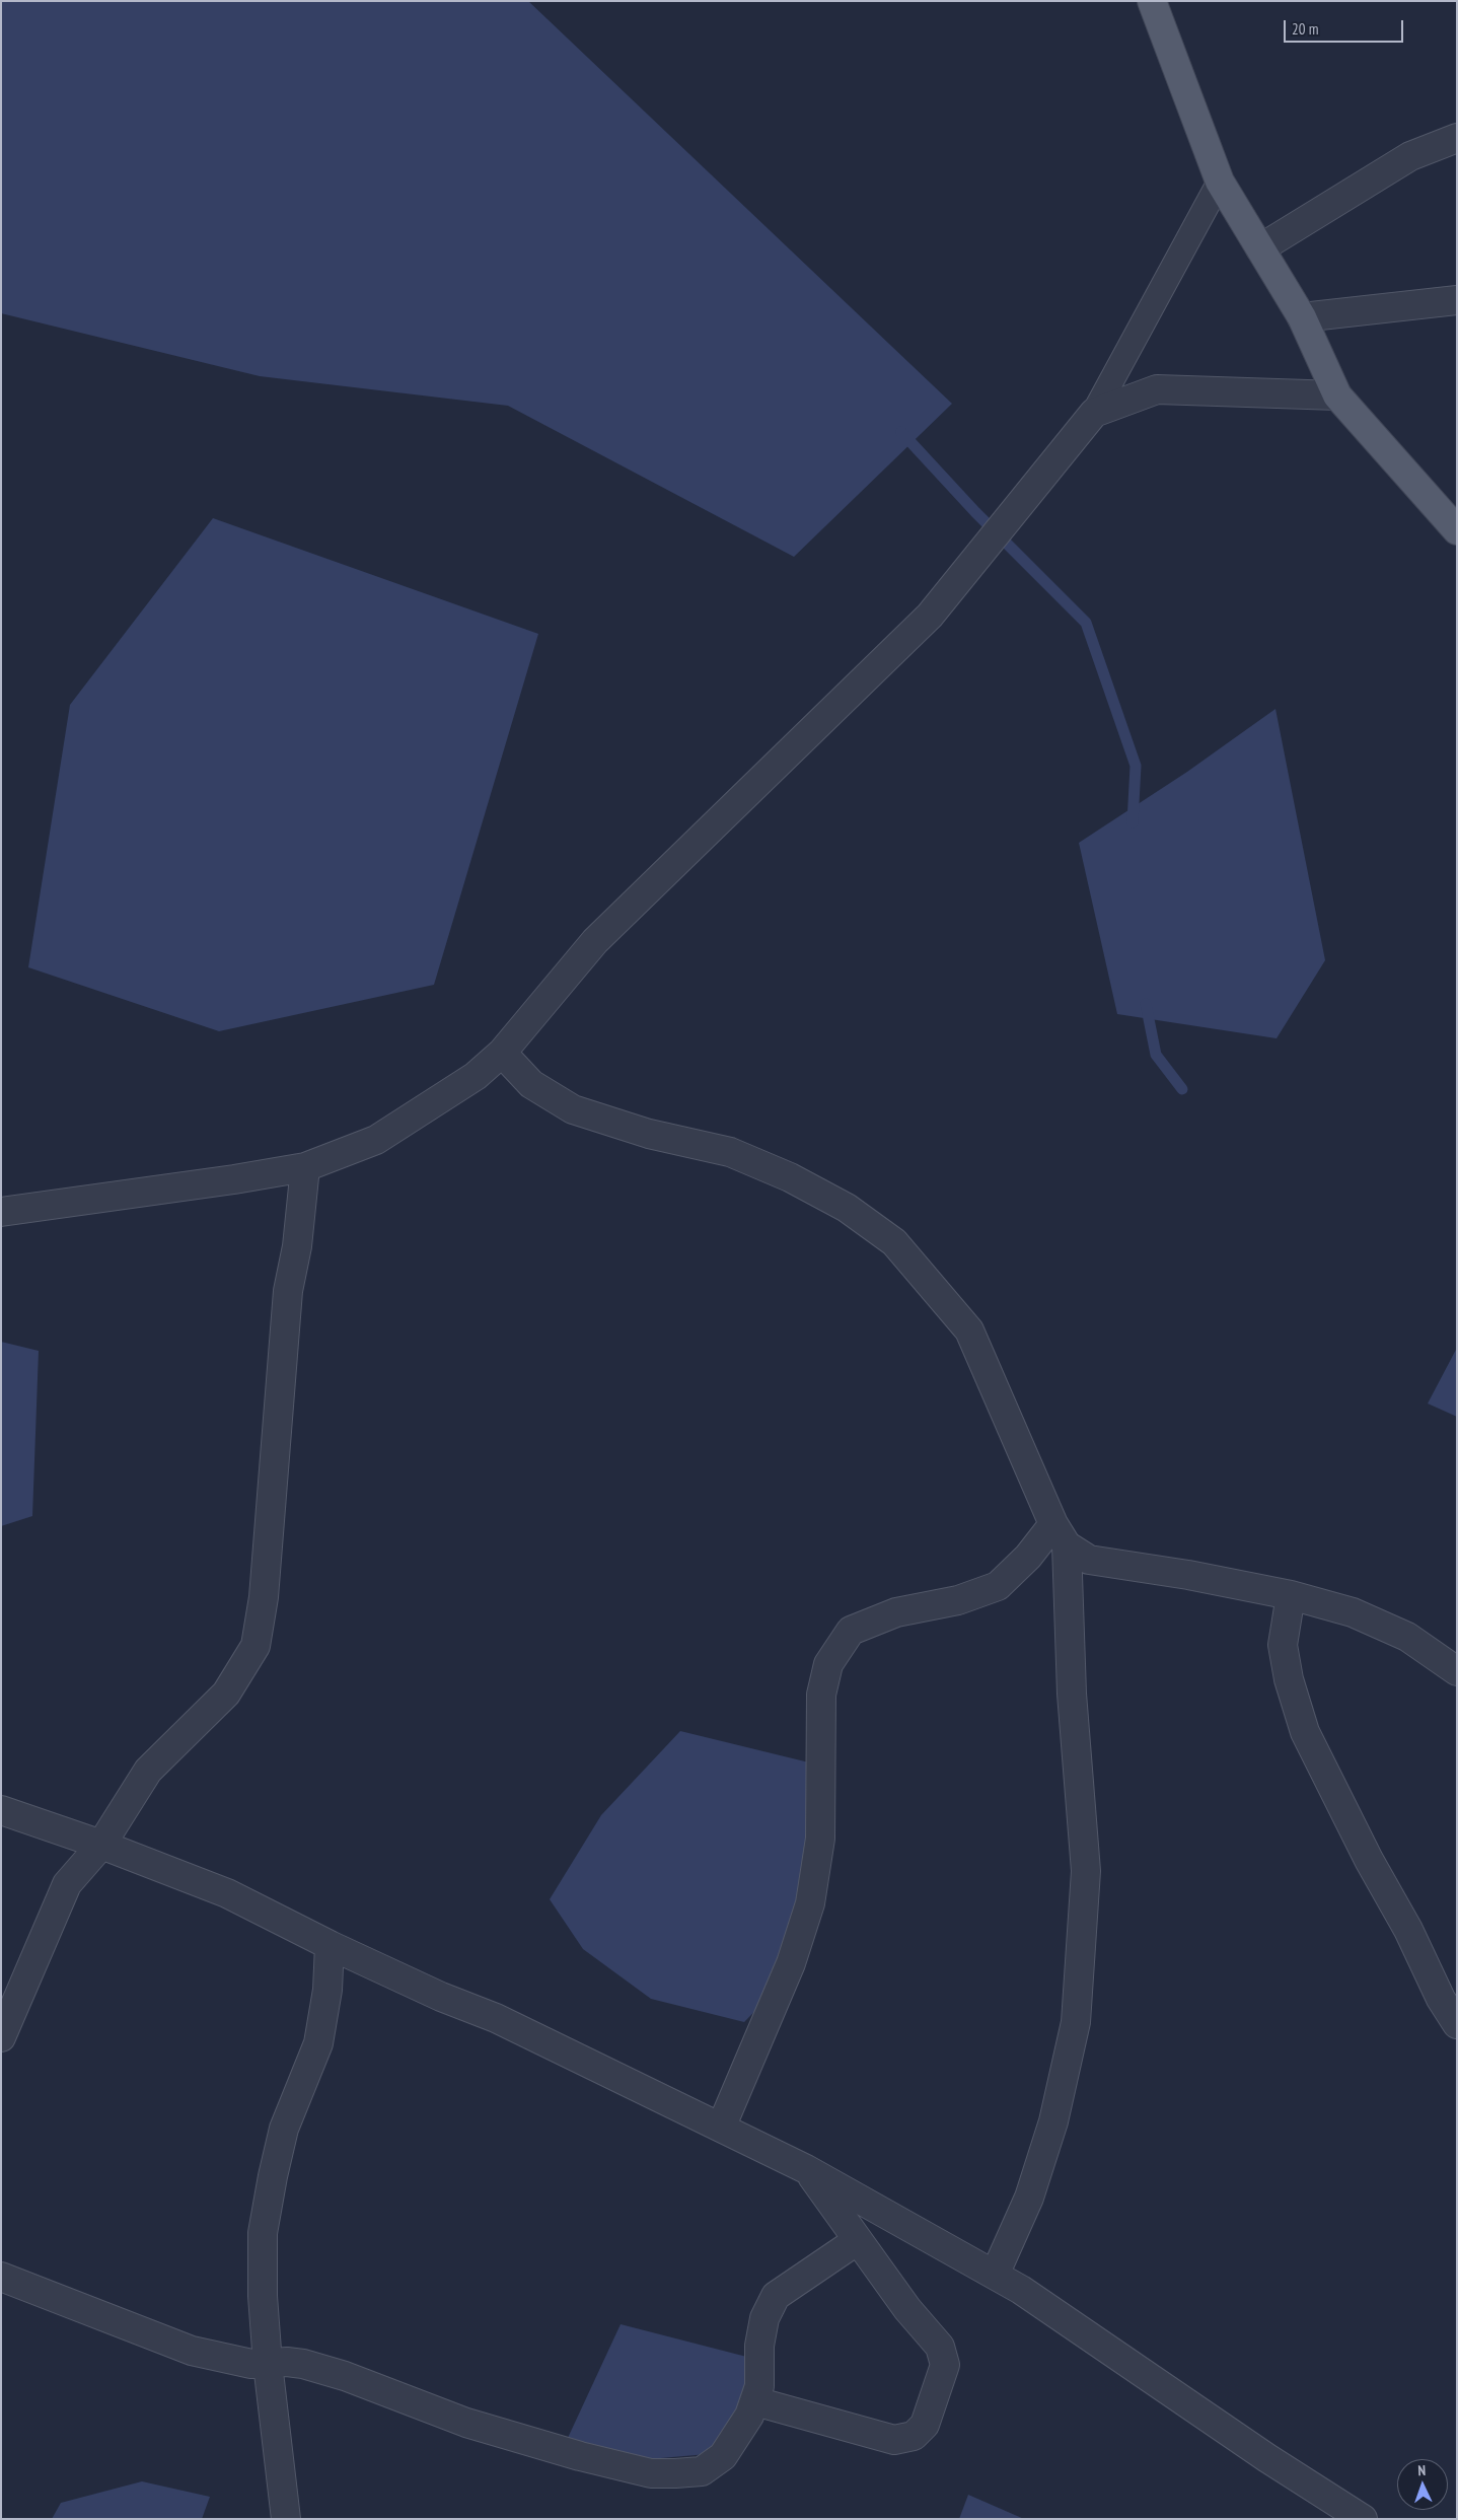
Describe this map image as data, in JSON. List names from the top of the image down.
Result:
{
  "scale_bar": "20 m",
  "north": "top"
}
